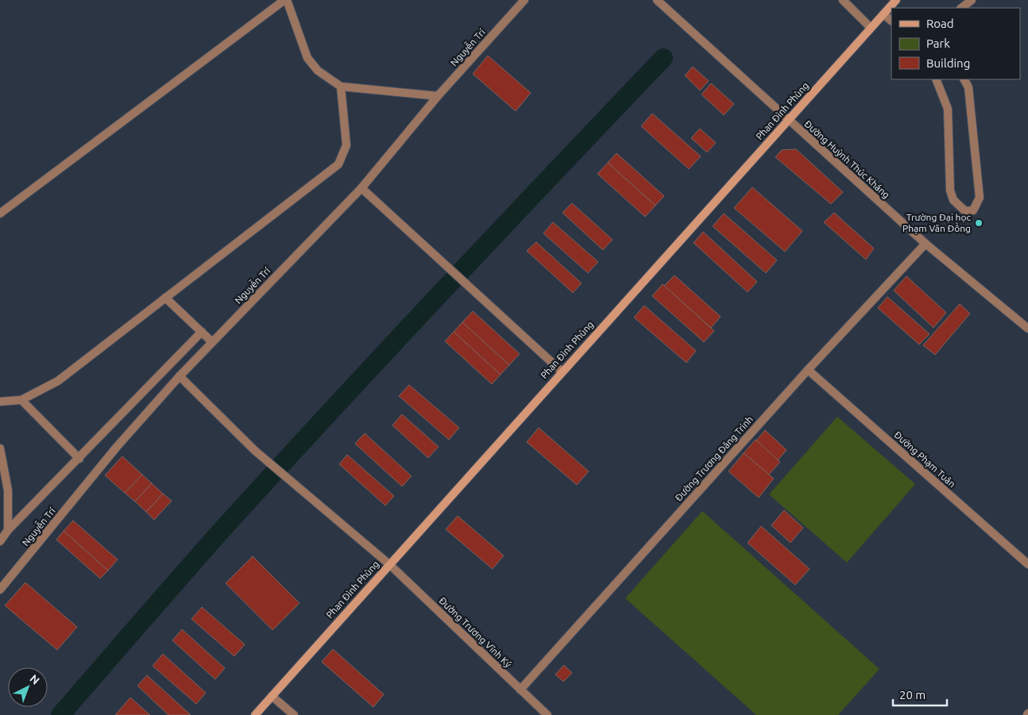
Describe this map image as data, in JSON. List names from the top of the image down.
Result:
{
  "streets": {
    "street": [
      "Nguyễn Trí",
      "Phan Đình Phùng",
      "Đường Huỳnh Thúc Kháng",
      "Đường Trương Đăng Trinh",
      "Đường Phạm Tuân",
      "Đường Trương Vĩnh Ký"
    ]
  },
  "crossings": [
    ["Nguyễn Trí", "Đường Trương Vĩnh Ký"],
    ["Phan Đình Phùng", "Đường Huỳnh Thúc Kháng"],
    ["Phan Đình Phùng", "Đường Trương Vĩnh Ký"],
    ["Đường Huỳnh Thúc Kháng", "Đường Trương Đăng Trinh"],
    ["Đường Trương Đăng Trinh", "Đường Phạm Tuân"],
    ["Đường Trương Đăng Trinh", "Đường Trương Vĩnh Ký"]
  ],
  "places": ["Trường Đại học Phạm Văn Đồng"],
  "legend": ["Road", "Park", "Building"],
  "scale_bar": "20 m",
  "north": "top right"
}
